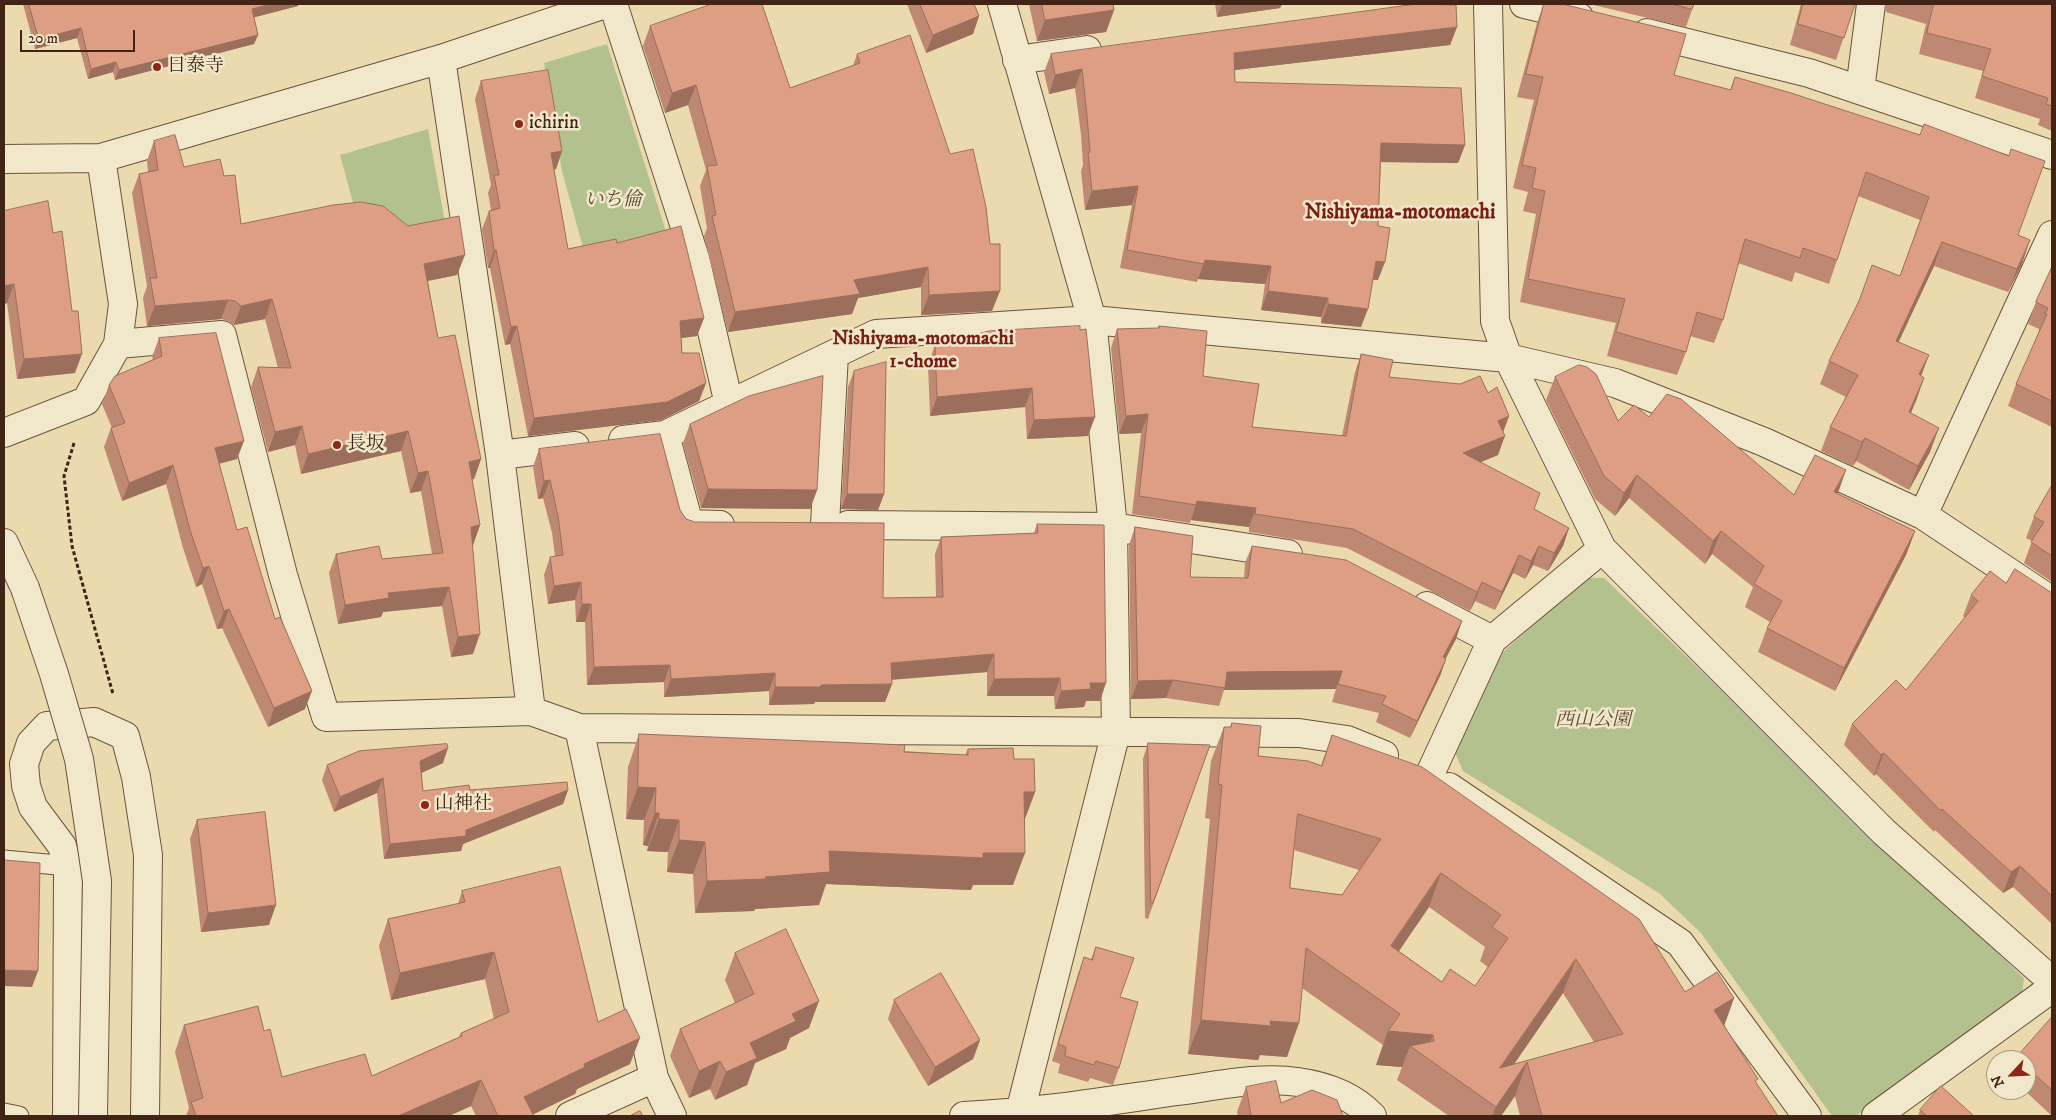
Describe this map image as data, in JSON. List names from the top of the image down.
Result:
{
  "districts": ["Nishiyama-motomachi", "Nishiyama-motomachi 1-chome"],
  "parks": ["いち倫", "西山公園"],
  "places": [
    "日泰寺",
    "ichirin",
    "長坂",
    "山神社"
  ],
  "scale_bar": "20 m",
  "north": "bottom left"
}
